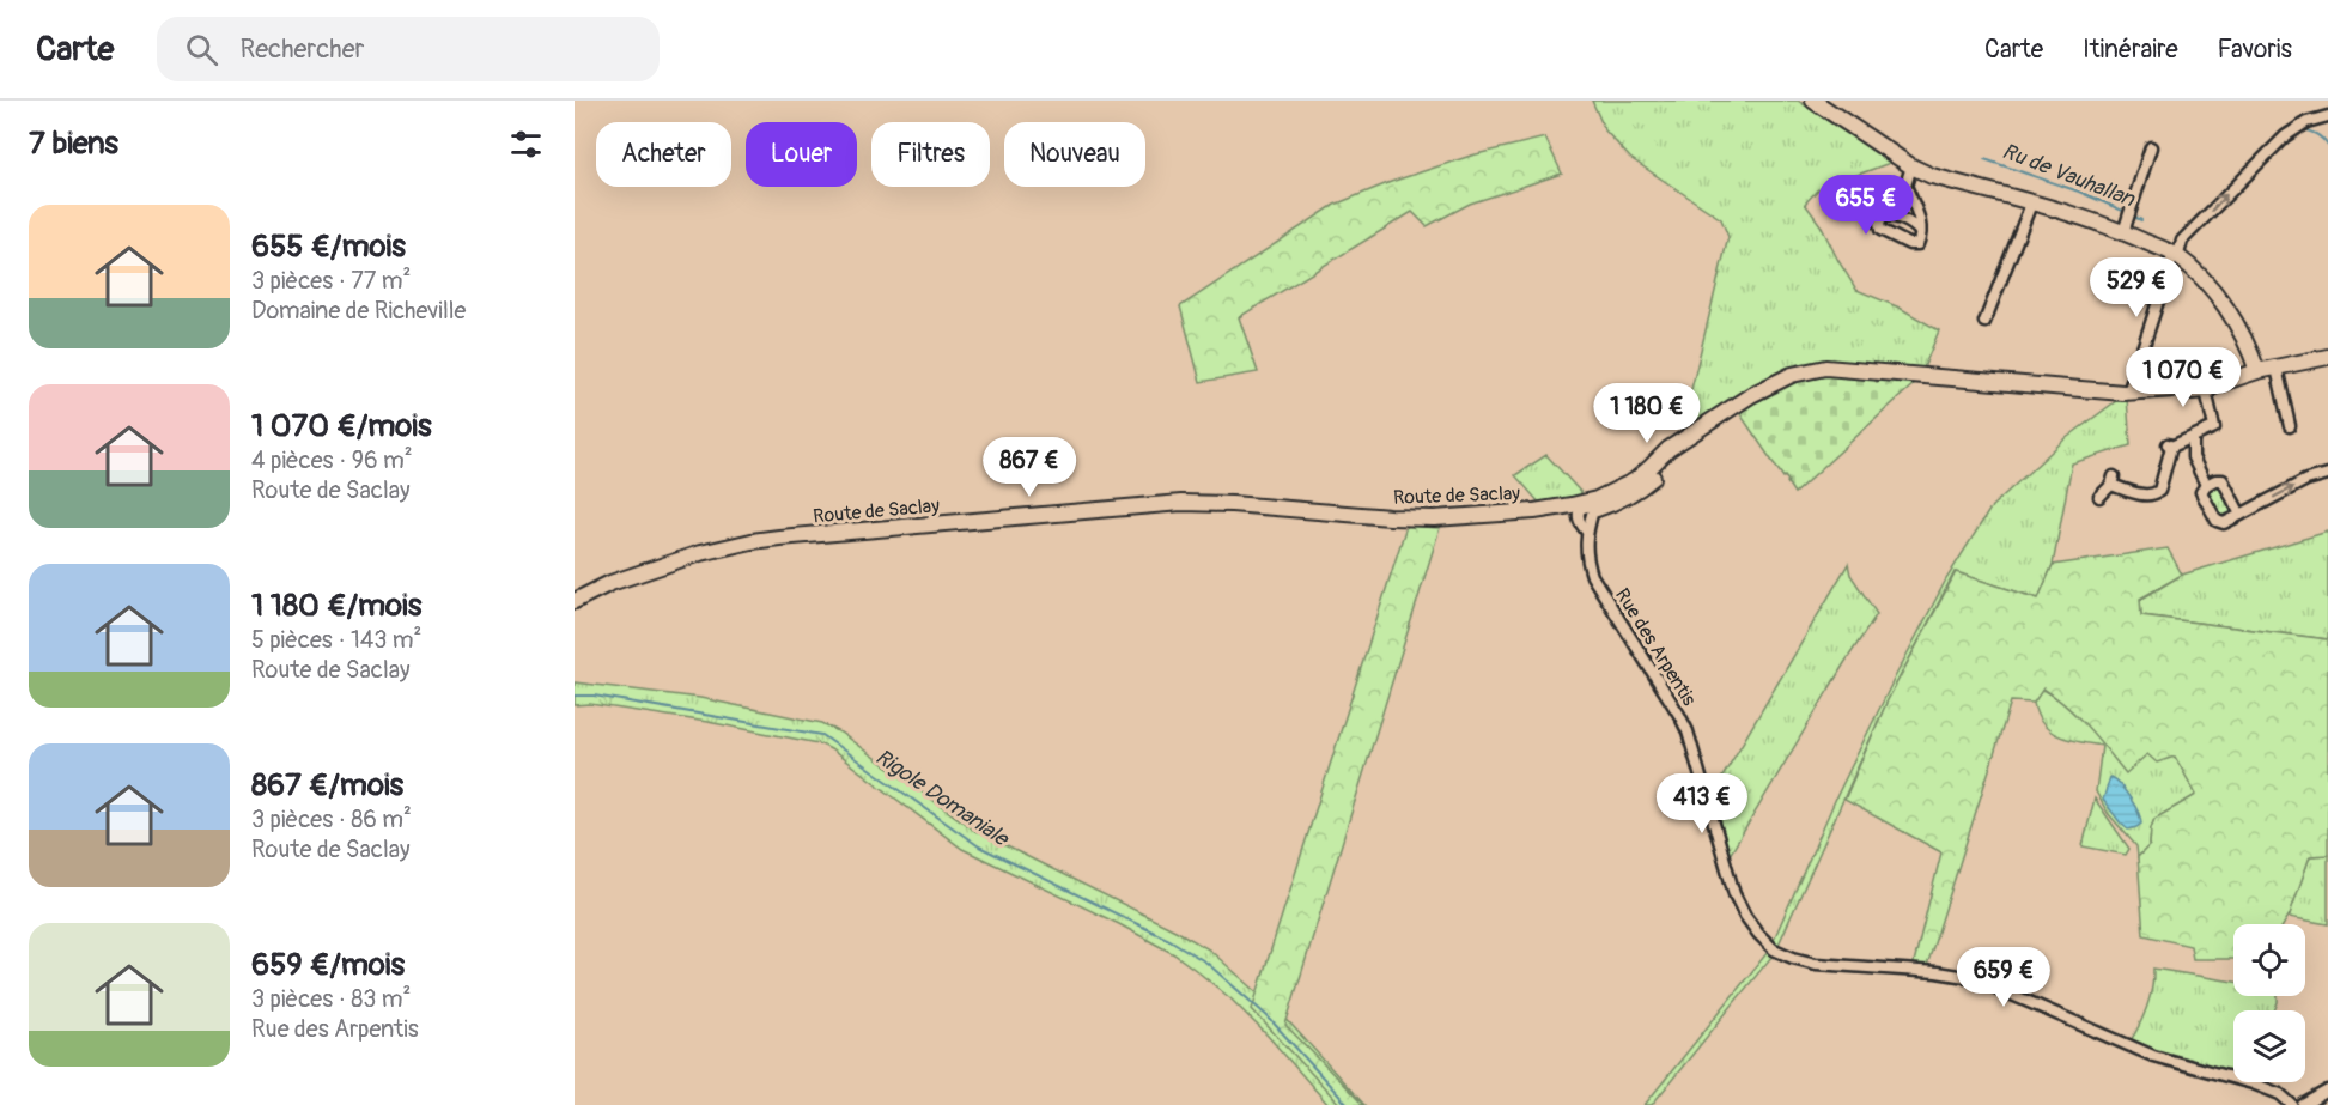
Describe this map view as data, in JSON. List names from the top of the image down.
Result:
{
  "streets": {
    "main road": ["Route de Saclay"],
    "street": ["Rue des Arpentis"]
  },
  "crossings": [
    ["Route de Saclay", "Rue des Arpentis"]
  ],
  "water": ["Ru de Vauhallan", "Rigole Domaniale"],
  "page": {
    "header": "Carte",
    "search": "Rechercher",
    "nav": ["Carte", "Itinéraire", "Favoris"],
    "heading": "7 biens",
    "chip": [
      "Acheter",
      "Louer",
      "Filtres",
      "Nouveau"
    ],
    "price": [
      "655 €",
      "529 €",
      "1 070 €",
      "1 180 €",
      "867 €",
      "413 €",
      "659 €"
    ],
    "list": [
      {
        "name": "655 €/mois",
        "note": "3 pièces · 77 m² · Domaine de Richeville"
      },
      {
        "name": "1 070 €/mois",
        "note": "4 pièces · 96 m² · Route de Saclay"
      },
      {
        "name": "1 180 €/mois",
        "note": "5 pièces · 143 m² · Route de Saclay"
      },
      {
        "name": "867 €/mois",
        "note": "3 pièces · 86 m² · Route de Saclay"
      },
      {
        "name": "659 €/mois",
        "note": "3 pièces · 83 m² · Rue des Arpentis"
      }
    ]
  }
}
